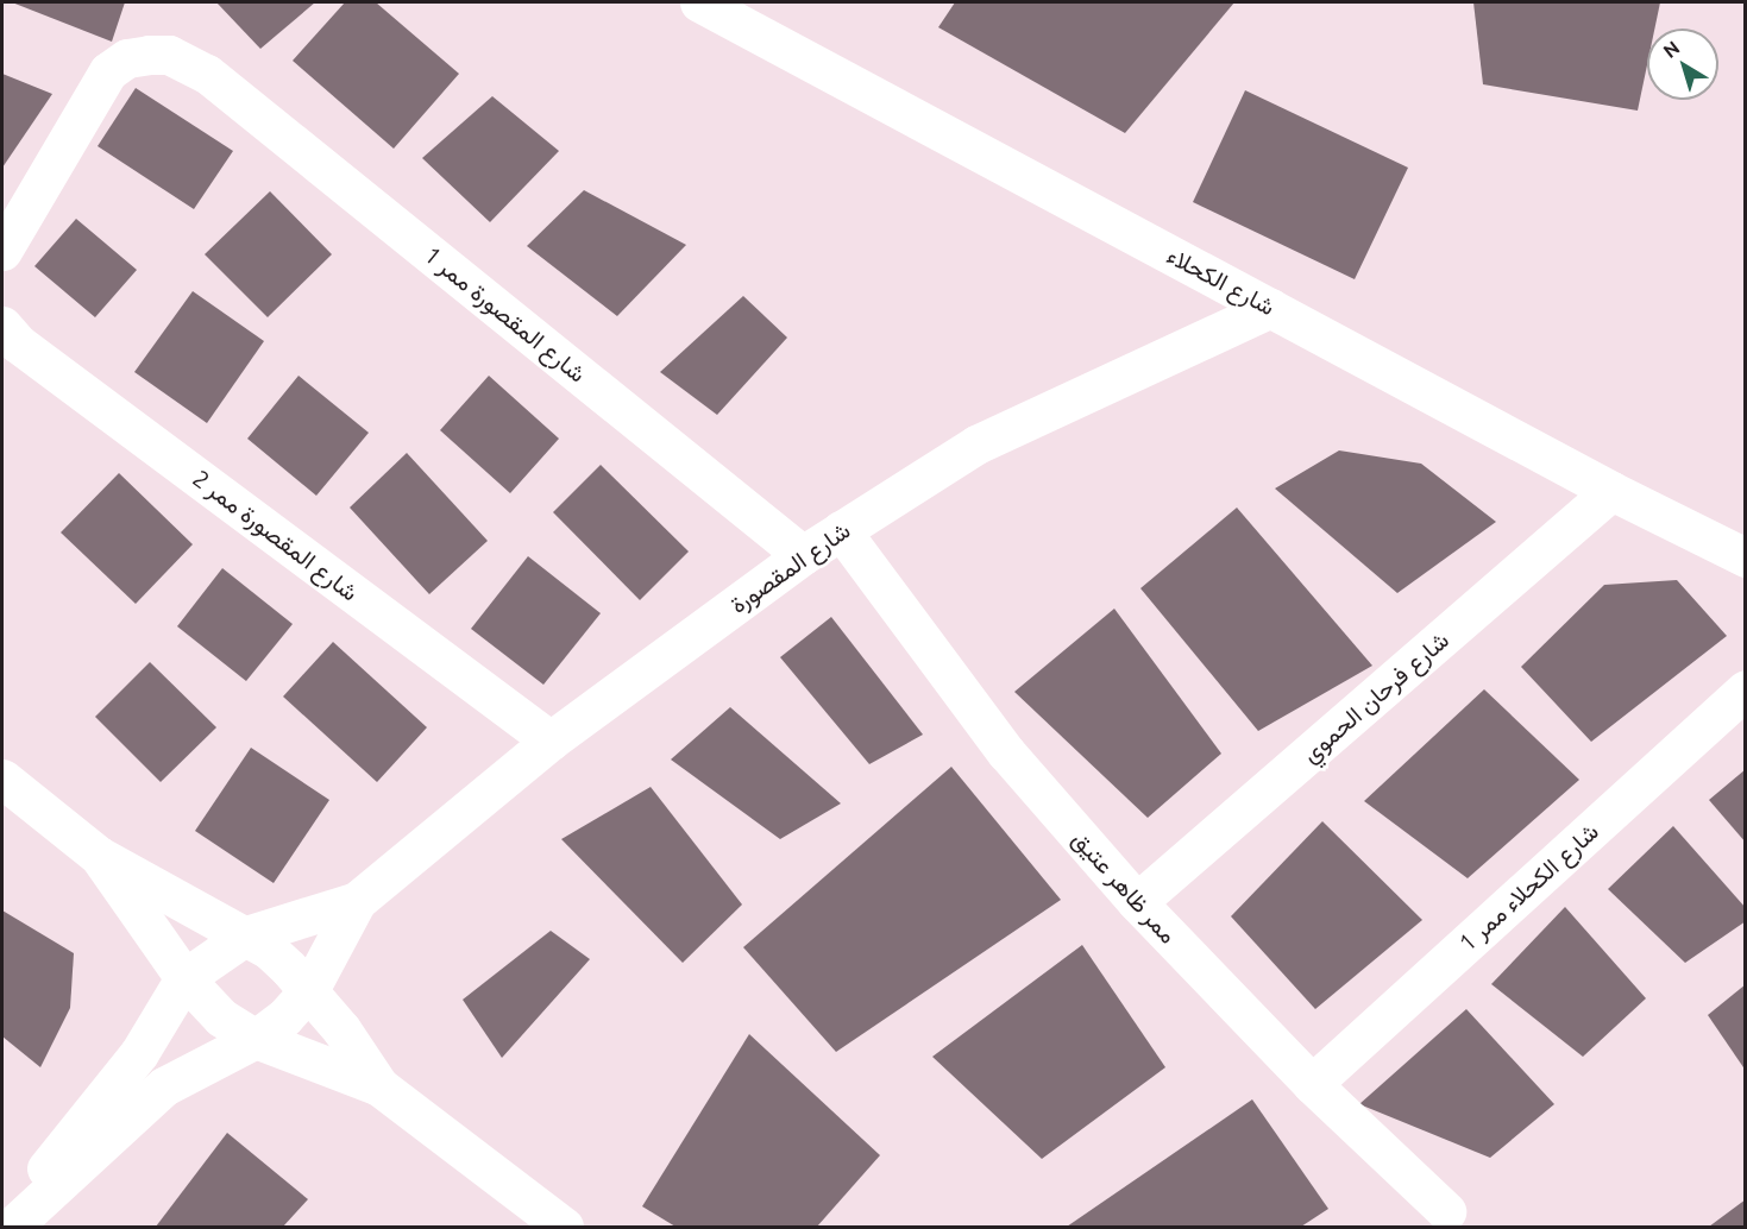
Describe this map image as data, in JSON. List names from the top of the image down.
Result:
{
  "streets": {
    "street": [
      "شارع الكحلاء",
      "شارع المقصورة ممر 1",
      "شارع المقصورة ممر 2",
      "شارع المقصورة",
      "شارع فرحان الحموي",
      "ممر ظاهر عتيق",
      "شارع الكحلاء ممر 1"
    ]
  },
  "crossings": [
    ["شارع الكحلاء", "شارع المقصورة"],
    ["شارع الكحلاء", "شارع فرحان الحموي"],
    ["شارع المقصورة ممر 1", "شارع المقصورة"],
    ["شارع المقصورة ممر 2", "شارع المقصورة"],
    ["شارع المقصورة", "ممر ظاهر عتيق"],
    ["شارع فرحان الحموي", "ممر ظاهر عتيق"],
    ["ممر ظاهر عتيق", "شارع الكحلاء ممر 1"]
  ],
  "north": "top left"
}
